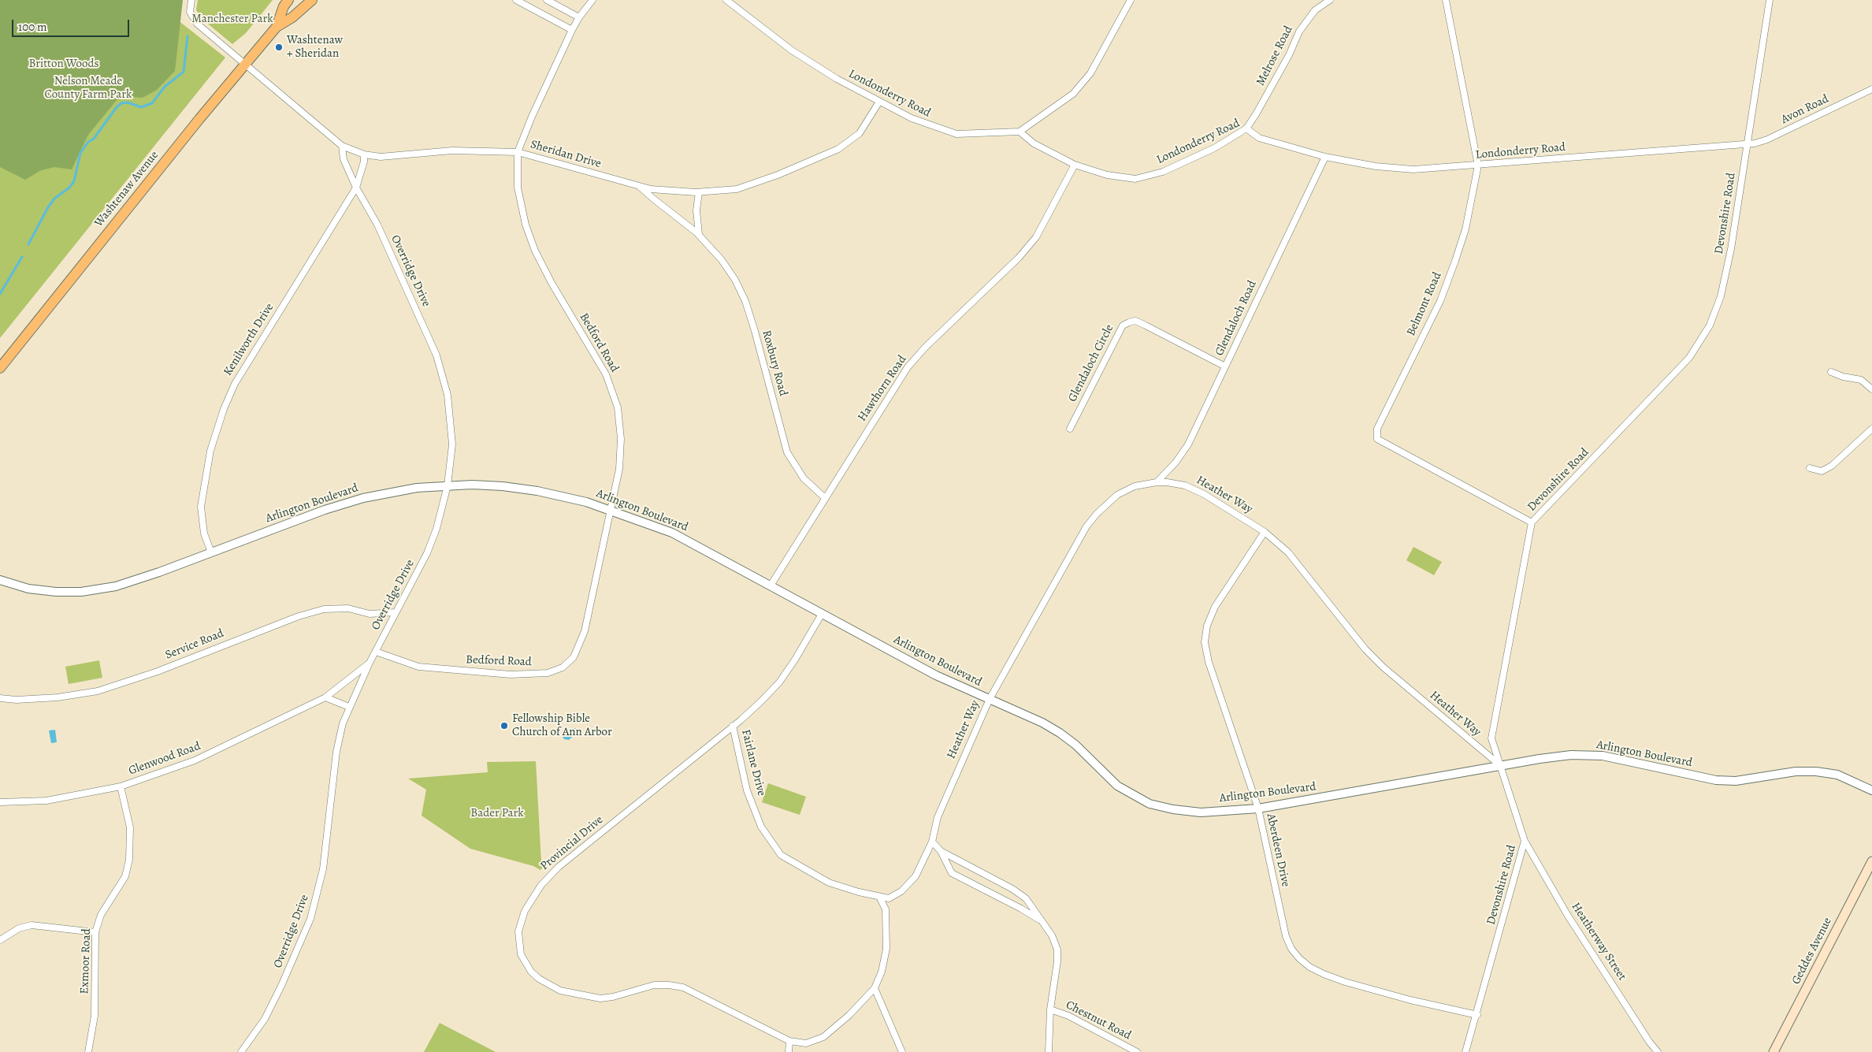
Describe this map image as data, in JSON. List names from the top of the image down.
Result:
{
  "streets": {
    "main road": ["Washtenaw Avenue", "Geddes Avenue"],
    "street": [
      "Melrose Road",
      "Londonderry Road",
      "Avon Road",
      "Sheridan Drive",
      "Devonshire Road",
      "Overridge Drive",
      "Belmont Road",
      "Glendaloch Road",
      "Kenilworth Drive",
      "Bedford Road",
      "Roxbury Road",
      "Glendaloch Circle",
      "Hawthorn Road",
      "Heather Way",
      "Arlington Boulevard",
      "Service Road",
      "Glenwood Road",
      "Fairlane Drive",
      "Provincial Drive",
      "Aberdeen Drive",
      "Heatherway Street",
      "Exmoor Road",
      "Chestnut Road"
    ]
  },
  "crossings": [
    ["Melrose Road", "Londonderry Road"],
    ["Londonderry Road", "Avon Road"],
    ["Londonderry Road", "Sheridan Drive"],
    ["Londonderry Road", "Devonshire Road"],
    ["Londonderry Road", "Belmont Road"],
    ["Londonderry Road", "Glendaloch Road"],
    ["Londonderry Road", "Hawthorn Road"],
    ["Avon Road", "Devonshire Road"],
    ["Sheridan Drive", "Washtenaw Avenue"],
    ["Sheridan Drive", "Overridge Drive"],
    ["Sheridan Drive", "Kenilworth Drive"],
    ["Sheridan Drive", "Bedford Road"],
    ["Sheridan Drive", "Roxbury Road"],
    ["Devonshire Road", "Belmont Road"],
    ["Devonshire Road", "Heather Way"],
    ["Devonshire Road", "Arlington Boulevard"],
    ["Devonshire Road", "Aberdeen Drive"],
    ["Devonshire Road", "Heatherway Street"],
    ["Overridge Drive", "Kenilworth Drive"],
    ["Overridge Drive", "Bedford Road"],
    ["Overridge Drive", "Arlington Boulevard"],
    ["Overridge Drive", "Service Road"],
    ["Overridge Drive", "Glenwood Road"],
    ["Glendaloch Road", "Glendaloch Circle"],
    ["Glendaloch Road", "Heather Way"],
    ["Kenilworth Drive", "Arlington Boulevard"],
    ["Bedford Road", "Arlington Boulevard"],
    ["Roxbury Road", "Hawthorn Road"],
    ["Hawthorn Road", "Arlington Boulevard"],
    ["Heather Way", "Arlington Boulevard"],
    ["Heather Way", "Fairlane Drive"],
    ["Heather Way", "Provincial Drive"],
    ["Heather Way", "Aberdeen Drive"],
    ["Arlington Boulevard", "Provincial Drive"],
    ["Arlington Boulevard", "Aberdeen Drive"],
    ["Glenwood Road", "Exmoor Road"],
    ["Fairlane Drive", "Provincial Drive"]
  ],
  "parks": [
    "Manchester Park",
    "Britton Woods",
    "Nelson Meade County Farm Park",
    "Bader Park"
  ],
  "places": ["Washtenaw + Sheridan", "Fellowship Bible Church of Ann Arbor"],
  "scale_bar": "100 m"
}
